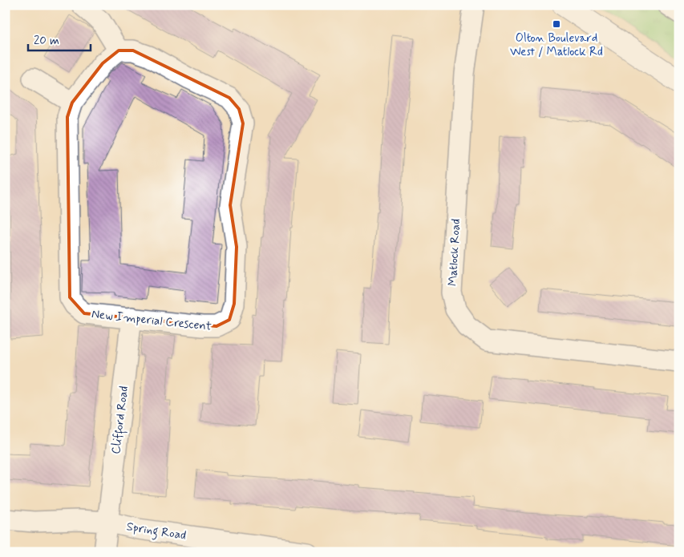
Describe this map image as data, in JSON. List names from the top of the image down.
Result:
{
  "streets": {
    "street": [
      "Matlock Road",
      "New Imperial Crescent",
      "Clifford Road",
      "Spring Road"
    ]
  },
  "crossings": [
    ["New Imperial Crescent", "Clifford Road"],
    ["Clifford Road", "Spring Road"]
  ],
  "places": {
    "transit": ["Olton Boulevard West / Matlock Rd"]
  },
  "scale_bar": "20 m"
}
